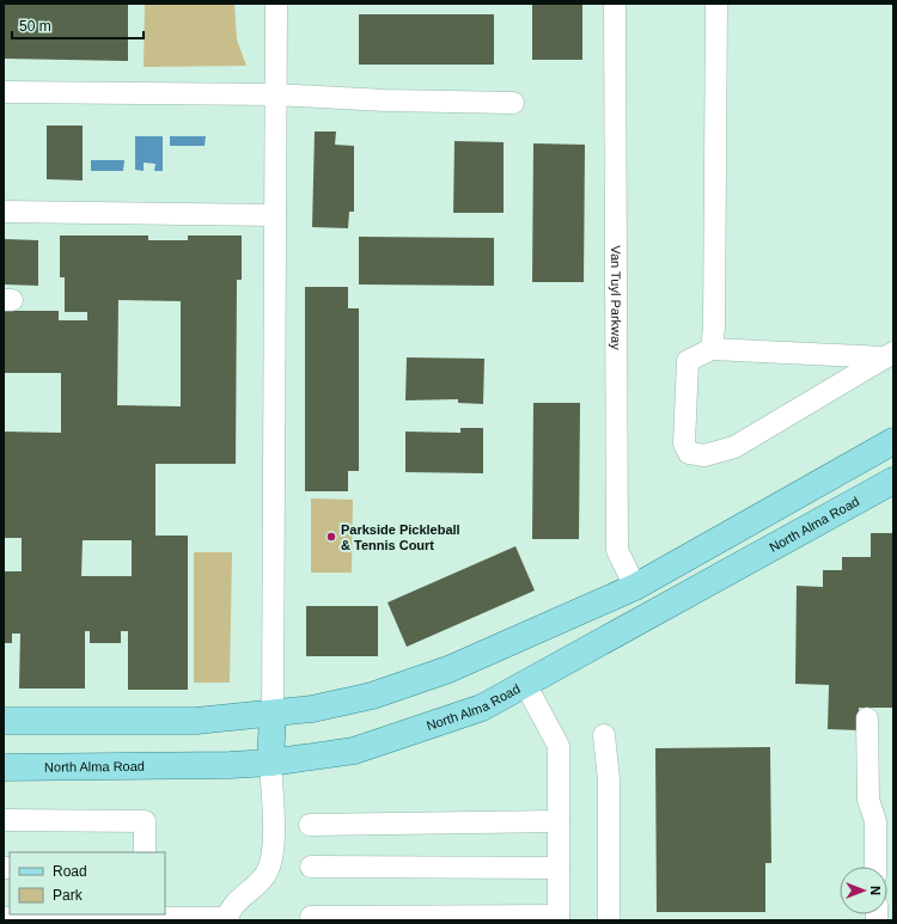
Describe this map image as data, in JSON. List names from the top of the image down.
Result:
{
  "streets": {
    "main road": ["North Alma Road"],
    "street": ["Van Tuyl Parkway"]
  },
  "places": ["Parkside Pickleball & Tennis Court"],
  "legend": ["Road", "Park"],
  "scale_bar": "50 m",
  "north": "right"
}
